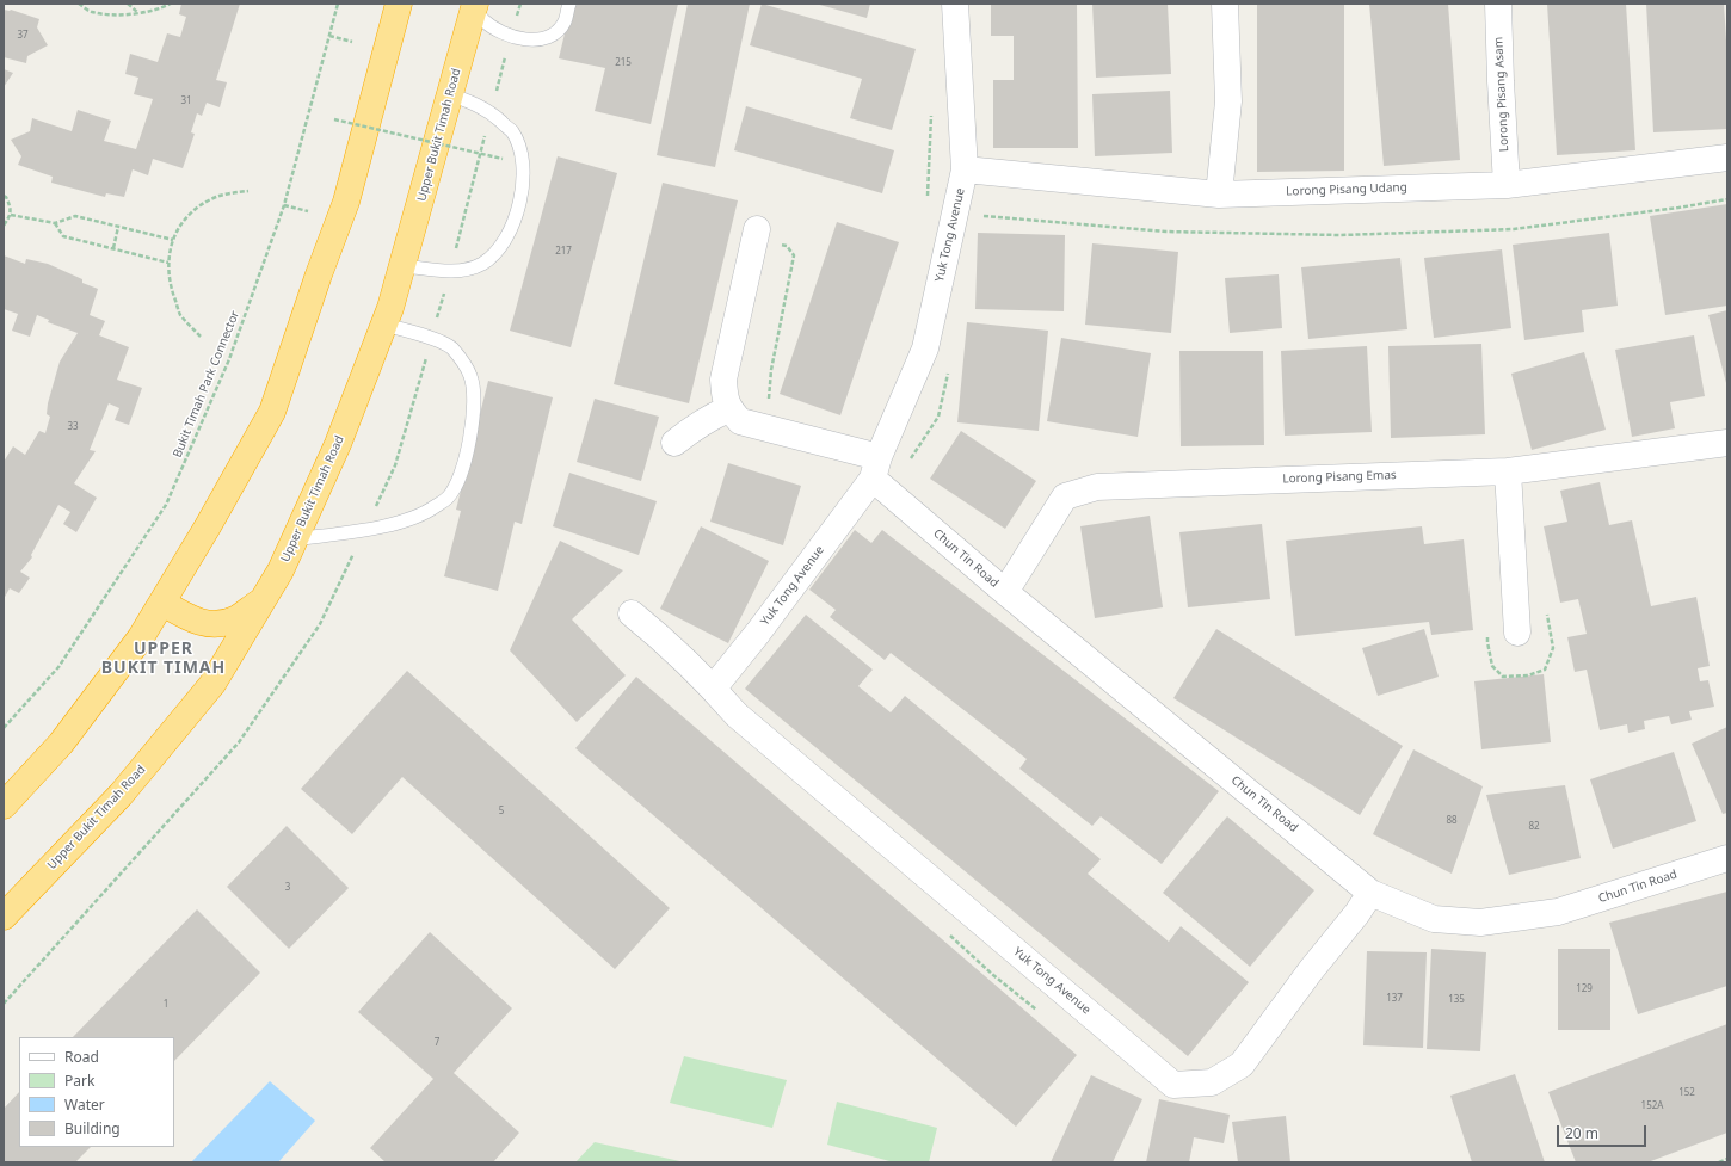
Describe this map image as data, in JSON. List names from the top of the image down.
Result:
{
  "streets": {
    "highway": ["Upper Bukit Timah Road"],
    "street": [
      "Lorong Pisang Asam",
      "Lorong Pisang Udang",
      "Yuk Tong Avenue",
      "Lorong Pisang Emas",
      "Chun Tin Road"
    ],
    "path": ["Bukit Timah Park Connector"]
  },
  "crossings": [
    ["Lorong Pisang Asam", "Lorong Pisang Udang"],
    ["Lorong Pisang Udang", "Yuk Tong Avenue"],
    ["Yuk Tong Avenue", "Chun Tin Road"],
    ["Lorong Pisang Emas", "Chun Tin Road"]
  ],
  "districts": ["UPPER BUKIT TIMAH"],
  "house_numbers": [
    "37",
    "215",
    "31",
    "217",
    "33",
    "5",
    "88",
    "82",
    "3",
    "129",
    "137",
    "135",
    "1",
    "7",
    "152",
    "152A"
  ],
  "legend": [
    "Road",
    "Park",
    "Water",
    "Building"
  ],
  "scale_bar": "20 m"
}
